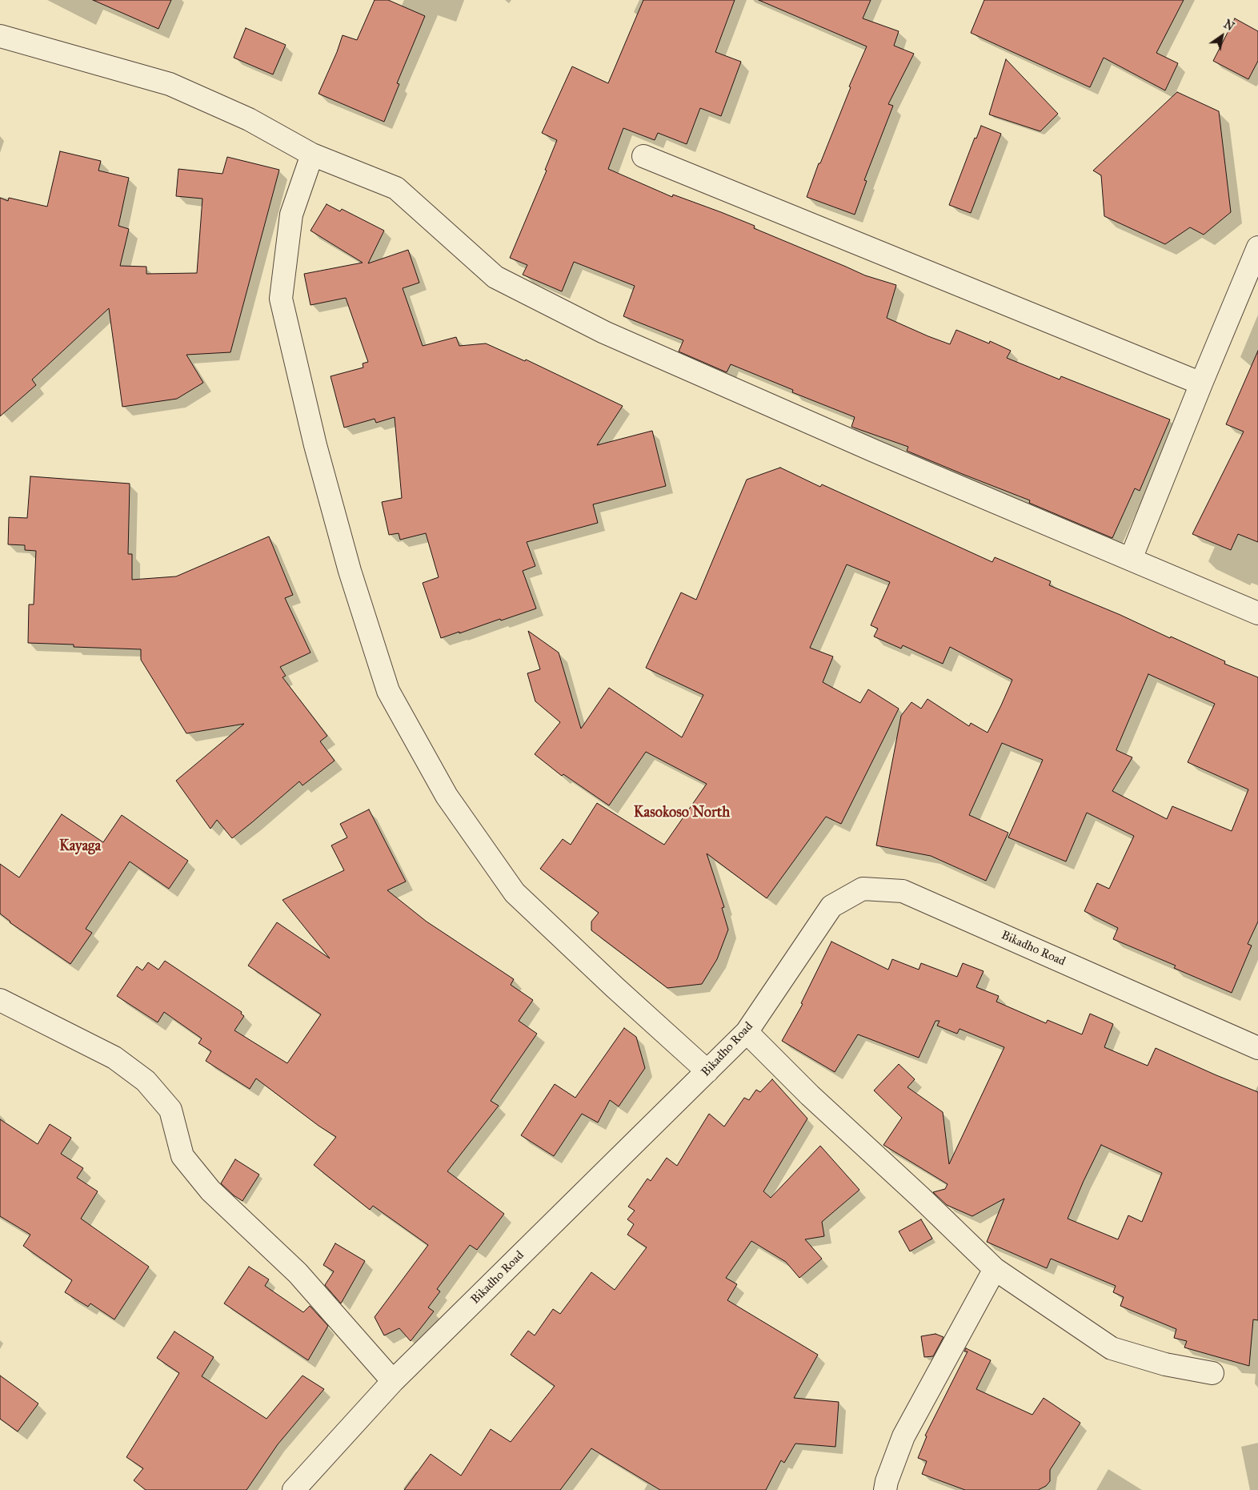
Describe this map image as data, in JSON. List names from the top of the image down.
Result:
{
  "streets": {
    "street": ["Bikadho Road"]
  },
  "districts": ["Kasokoso North", "Kayaga"],
  "north": "top right"
}
